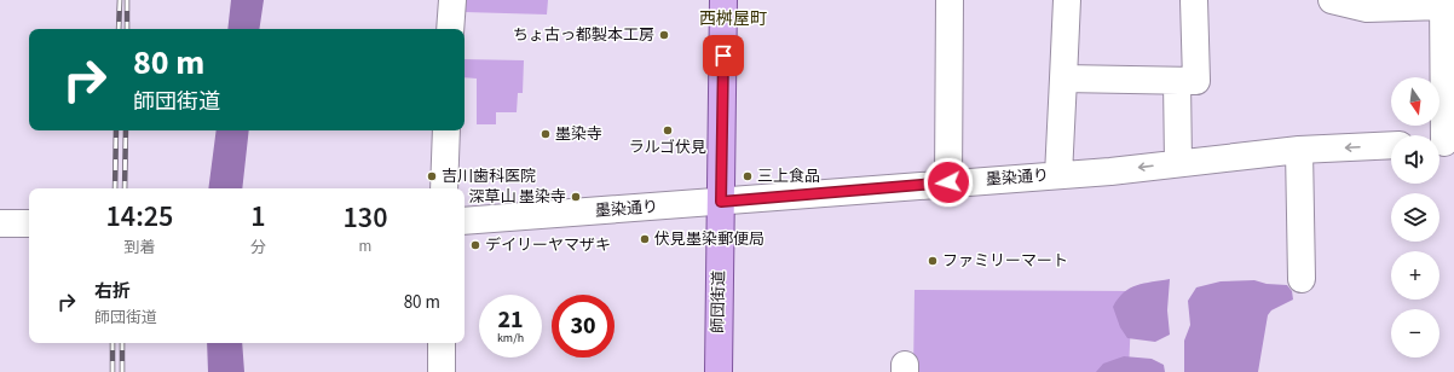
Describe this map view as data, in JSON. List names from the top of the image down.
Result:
{
  "streets": {
    "main road": ["師団街道"],
    "street": ["墨染通り"]
  },
  "crossings": [
    ["墨染通り", "師団街道"]
  ],
  "districts": ["西桝屋町"],
  "places": [
    "ちょ古っ都製本工房",
    "ラルゴ伏見",
    "墨染寺",
    "吉川歯科医院",
    "三上食品",
    "深草山 墨染寺",
    "伏見墨染郵便局",
    "デイリーヤマザキ",
    "ファミリーマート"
  ],
  "north": "bottom",
  "page": {
    "turn": ["80 m", "師団街道"],
    "map_buttons": ["+", "−"],
    "eta": [
      "14:25",
      "到着",
      "1",
      "分",
      "130",
      "m"
    ],
    "list": [
      {
        "name": "右折",
        "note": "師団街道",
        "value": "80 m"
      }
    ],
    "speed": "21 km/h",
    "limit": "30"
  }
}
